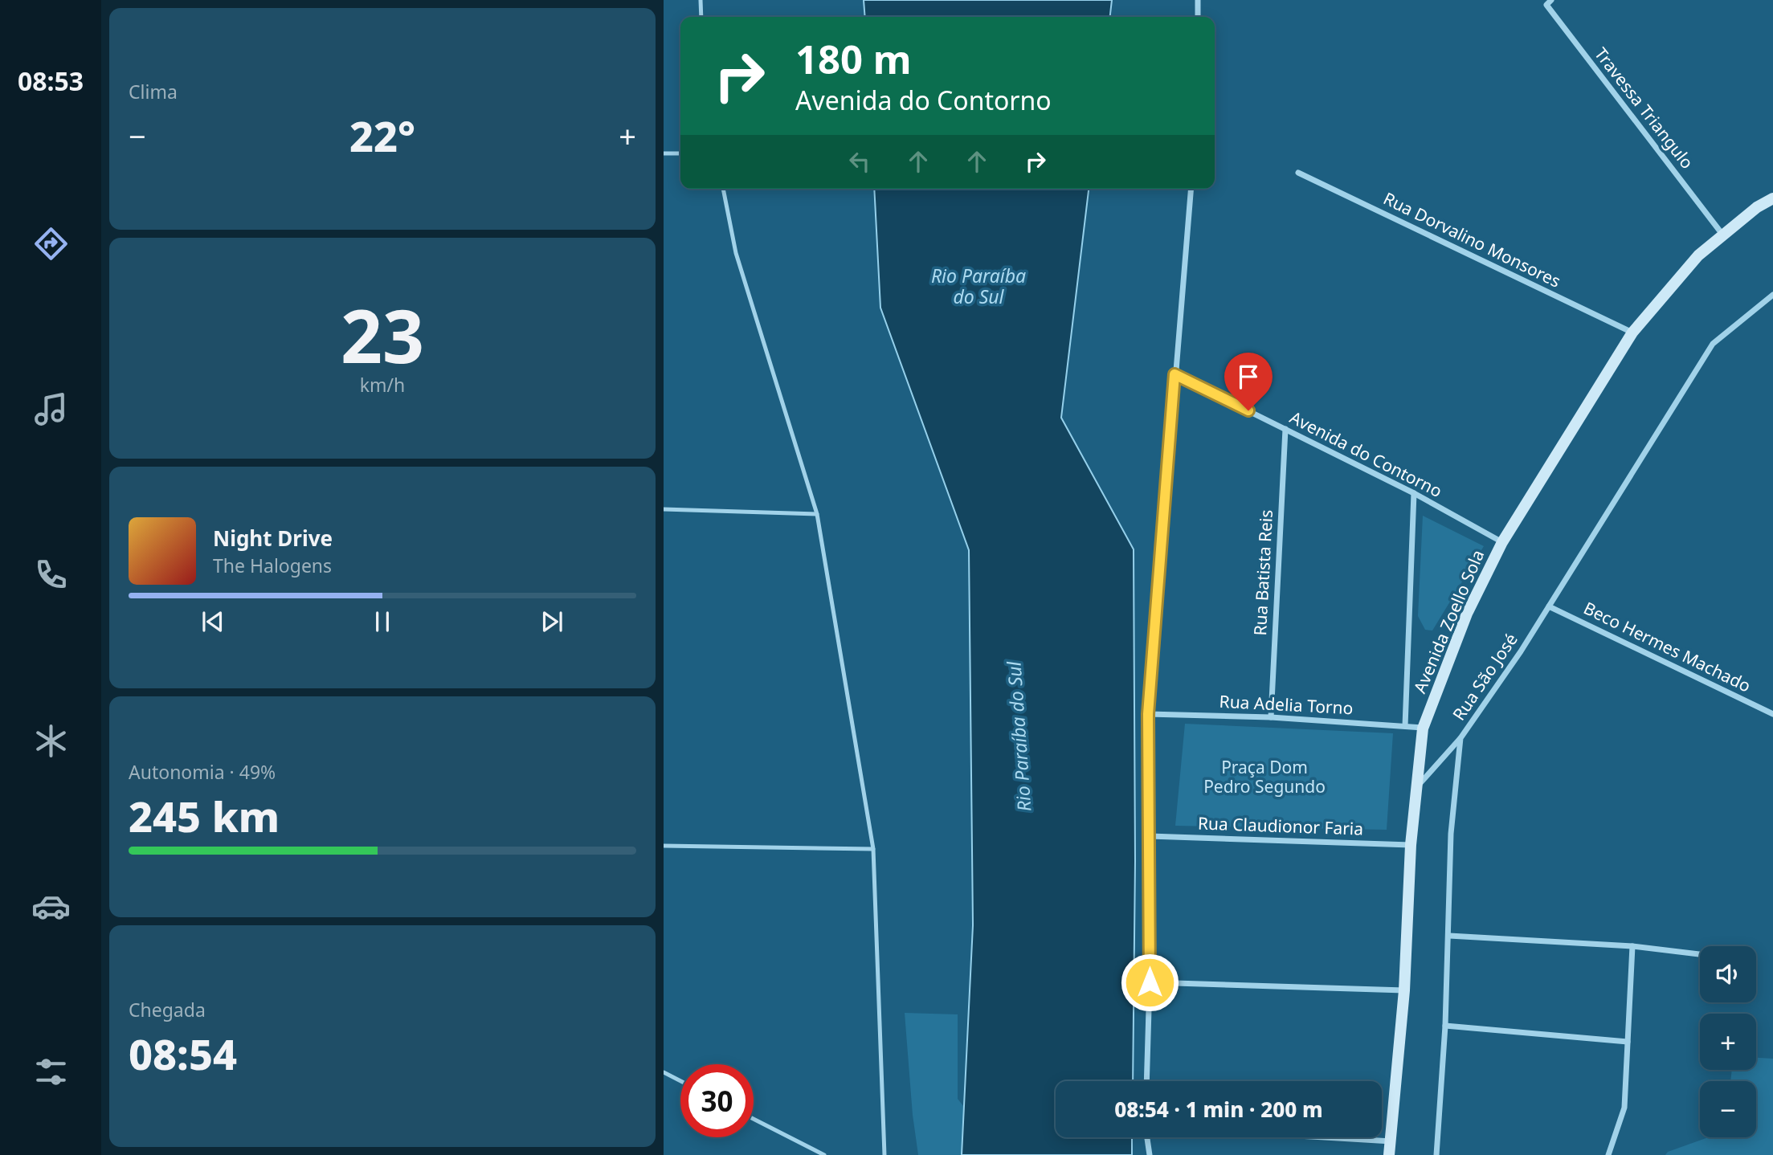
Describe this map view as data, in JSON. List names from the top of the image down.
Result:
{
  "streets": {
    "main road": ["Avenida Zoello Sola"],
    "street": [
      "Travessa Triangulo",
      "Rua Dorvalino Monsores",
      "Avenida do Contorno",
      "Rua Batista Reis",
      "Beco Hermes Machado",
      "Rua São José",
      "Rua Adelia Torno",
      "Rua Claudionor Faria"
    ]
  },
  "crossings": [
    ["Travessa Triangulo", "Avenida Zoello Sola"],
    ["Rua Dorvalino Monsores", "Avenida Zoello Sola"],
    ["Avenida do Contorno", "Rua Batista Reis"],
    ["Avenida do Contorno", "Avenida Zoello Sola"],
    ["Rua Batista Reis", "Rua Adelia Torno"],
    ["Avenida Zoello Sola", "Rua Adelia Torno"],
    ["Avenida Zoello Sola", "Rua Claudionor Faria"],
    ["Beco Hermes Machado", "Rua São José"]
  ],
  "water": ["Rio Paraíba do Sul"],
  "parks": ["Praça Dom Pedro Segundo"],
  "page": {
    "tabs": "08:53",
    "tile": [
      "Clima",
      ["23", "km/h"],
      ["Autonomia · 49%", "245 km"],
      ["Chegada", "08:54"]
    ],
    "turn": ["180 m", "Avenida do Contorno"],
    "heat": ["−", "22°", "+"],
    "song": ["Night Drive", "The Halogens"],
    "map_buttons": ["+", "−"],
    "limit": "30",
    "trip": "08:54 · 1 min · 200 m"
  }
}
